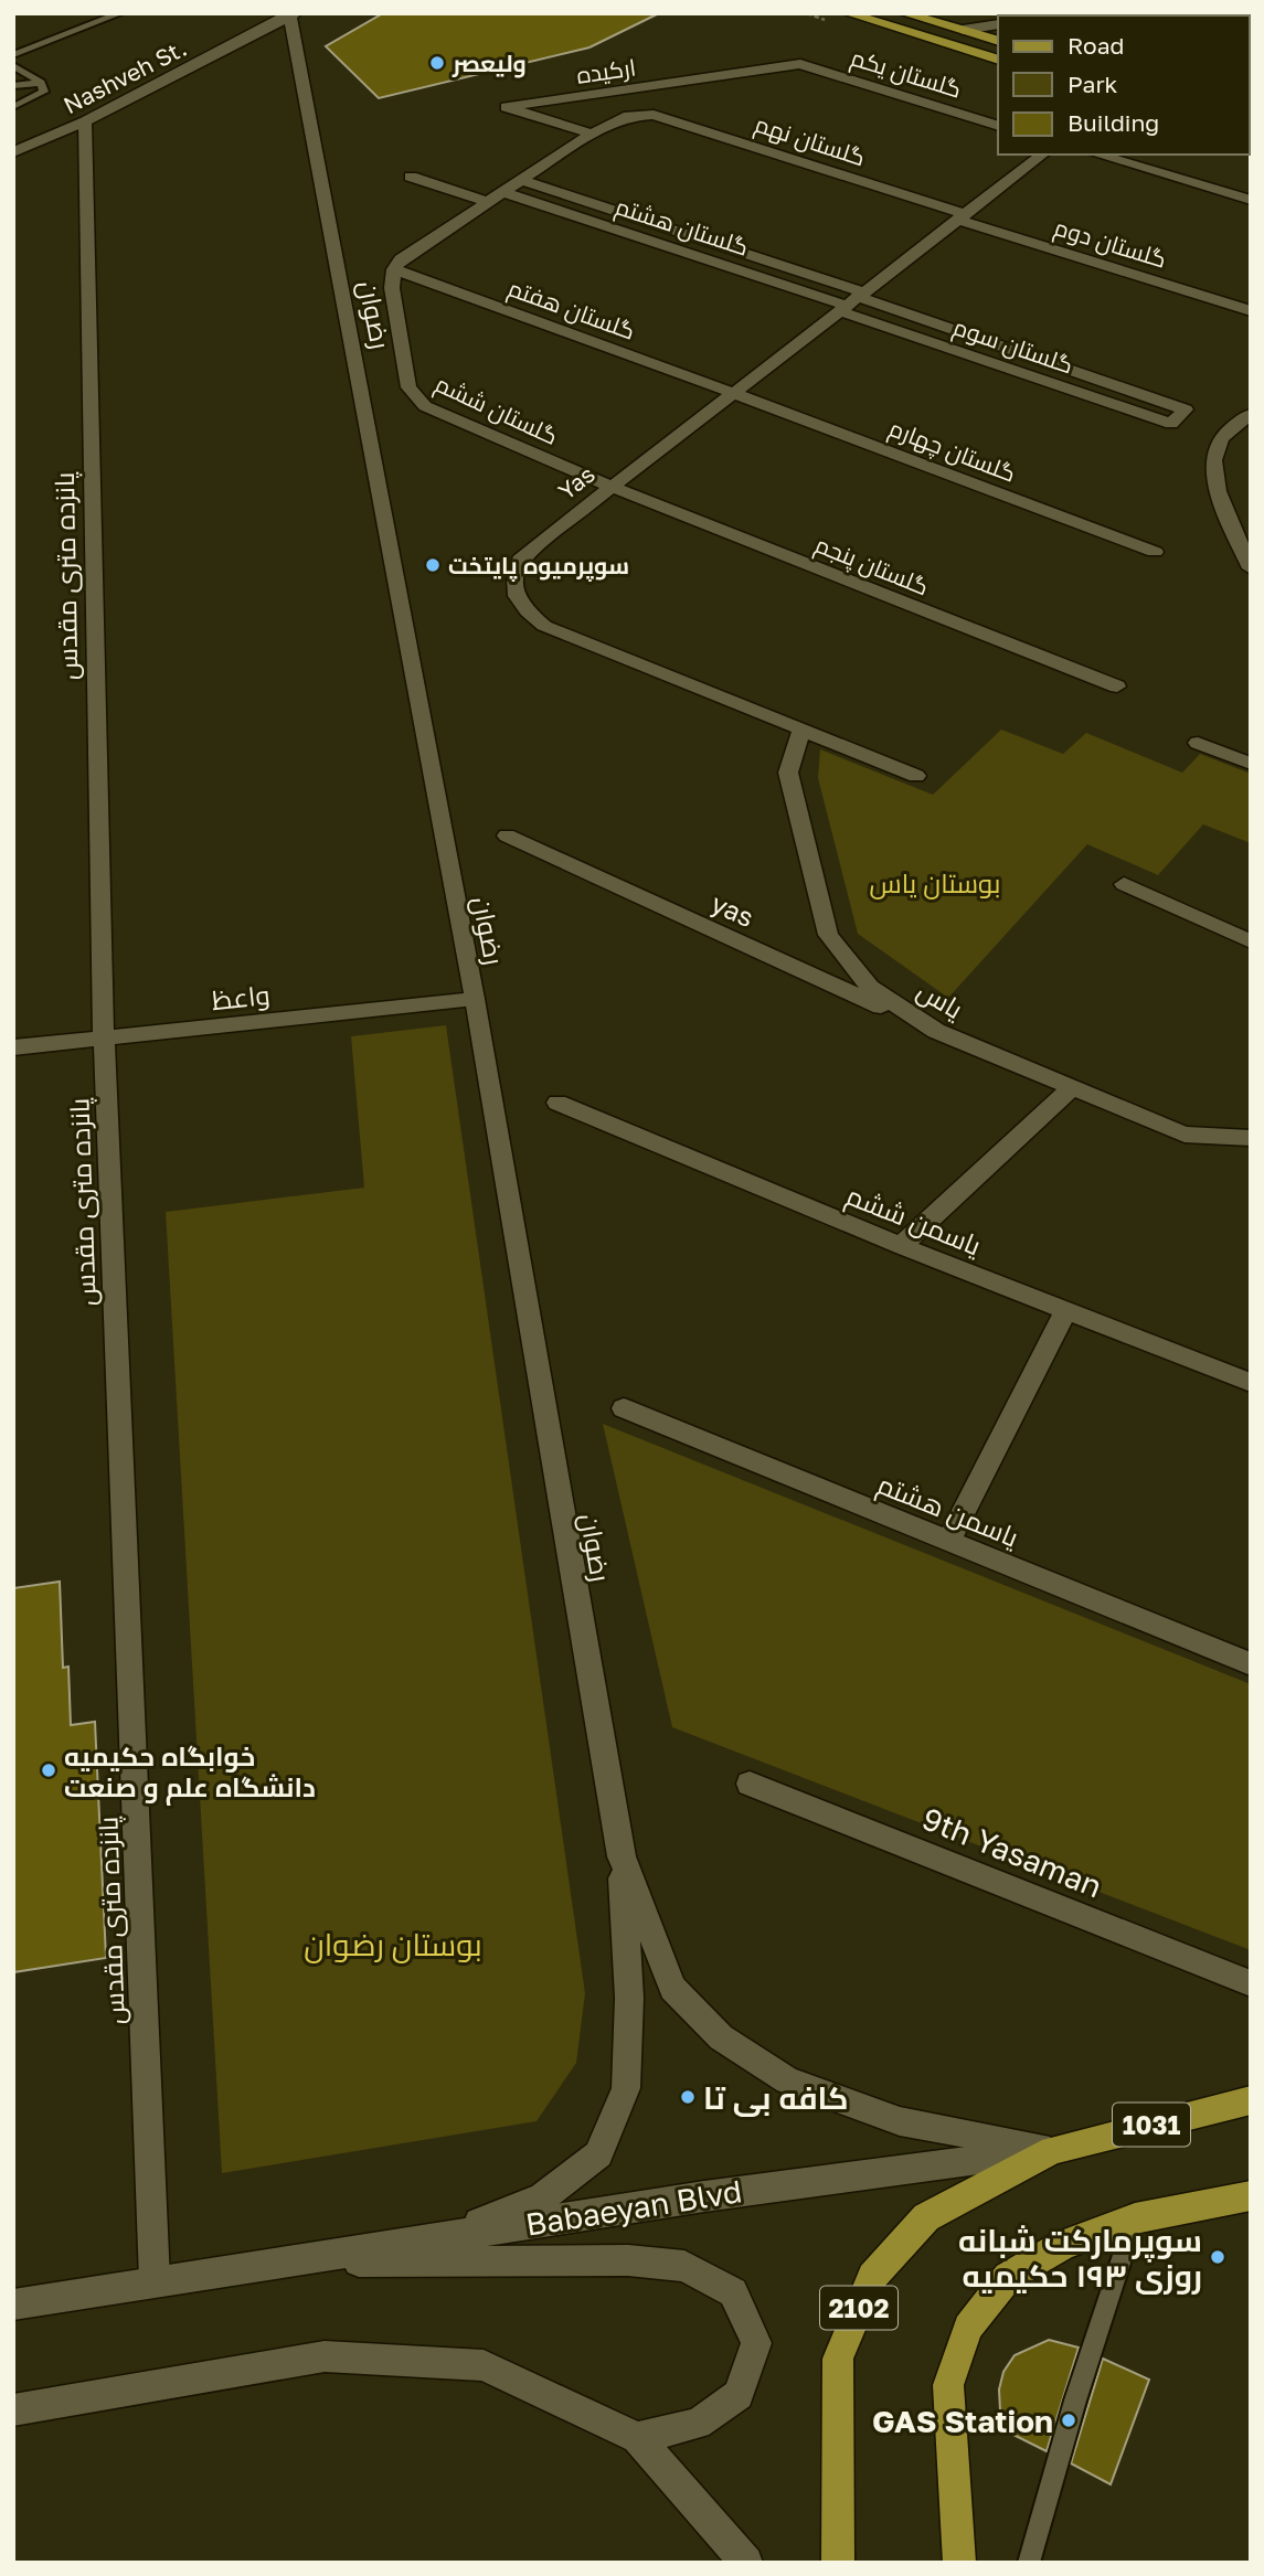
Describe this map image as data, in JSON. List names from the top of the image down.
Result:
{
  "streets": {
    "main road": ["1031", "Babaeyan Blvd", "2102"],
    "street": [
      "ارکیده",
      "گلستان یکم",
      "Nashveh St.",
      "گلستان نهم",
      "گلستان هشتم",
      "گلستان دوم",
      "گلستان هفتم",
      "رضوان",
      "گلستان سوم",
      "گلستان ششم",
      "گلستان چهارم",
      "Yas",
      "گلستان پنجم",
      "پانزده متری مقدس",
      "yas",
      "واعظ",
      "یاس",
      "یاسمن ششم",
      "یاسمن هشتم",
      "9th Yasaman"
    ]
  },
  "crossings": [
    ["ارکیده", "گلستان یکم"],
    ["ارکیده", "گلستان نهم"],
    ["Nashveh St.", "رضوان"],
    ["Nashveh St.", "پانزده متری مقدس"],
    ["گلستان نهم", "گلستان دوم"],
    ["گلستان نهم", "Yas"],
    ["گلستان هشتم", "گلستان سوم"],
    ["گلستان هشتم", "Yas"],
    ["گلستان دوم", "Yas"],
    ["گلستان هفتم", "گلستان ششم"],
    ["گلستان هفتم", "گلستان چهارم"],
    ["گلستان هفتم", "Yas"],
    ["رضوان", "واعظ"],
    ["گلستان سوم", "Yas"],
    ["گلستان ششم", "Yas"],
    ["گلستان ششم", "گلستان پنجم"],
    ["گلستان چهارم", "Yas"],
    ["Yas", "گلستان پنجم"],
    ["Yas", "یاس"],
    ["پانزده متری مقدس", "واعظ"],
    ["پانزده متری مقدس", "Babaeyan Blvd"],
    ["yas", "یاس"],
    ["Babaeyan Blvd", "2102"]
  ],
  "parks": ["بوستان یاس", "بوستان رضوان"],
  "places": [
    "ولیعصر",
    "سوپرمیوه پایتخت",
    "خوابگاه حکیمیه دانشگاه علم و صنعت",
    "کافه بی تا",
    "سوپرمارکت شبانه روزی ۱۹۳ حکیمیه",
    "GAS Station"
  ],
  "legend": ["Road", "Park", "Building"]
}
